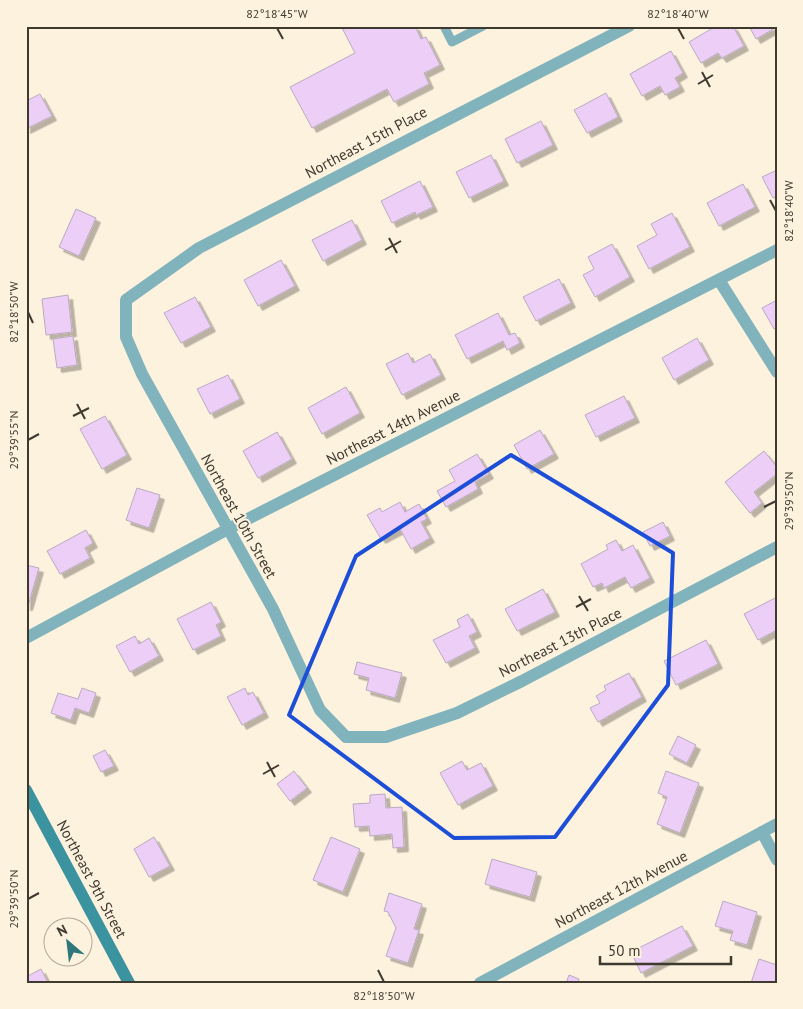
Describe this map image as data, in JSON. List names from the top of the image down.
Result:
{
  "streets": {
    "street": [
      "Northeast 15th Place",
      "Northeast 14th Avenue",
      "Northeast 10th Street",
      "Northeast 13th Place",
      "Northeast 9th Street",
      "Northeast 12th Avenue"
    ]
  },
  "crossings": [
    ["Northeast 15th Place", "Northeast 10th Street"],
    ["Northeast 14th Avenue", "Northeast 10th Street"],
    ["Northeast 10th Street", "Northeast 13th Place"]
  ],
  "scale_bar": "50 m",
  "north": "top left",
  "coordinates": [
    "82°18'45\"W",
    "82°18'40\"W",
    "82°18'50\"W",
    "29°39'55\"N",
    "29°39'50\"N"
  ]
}
